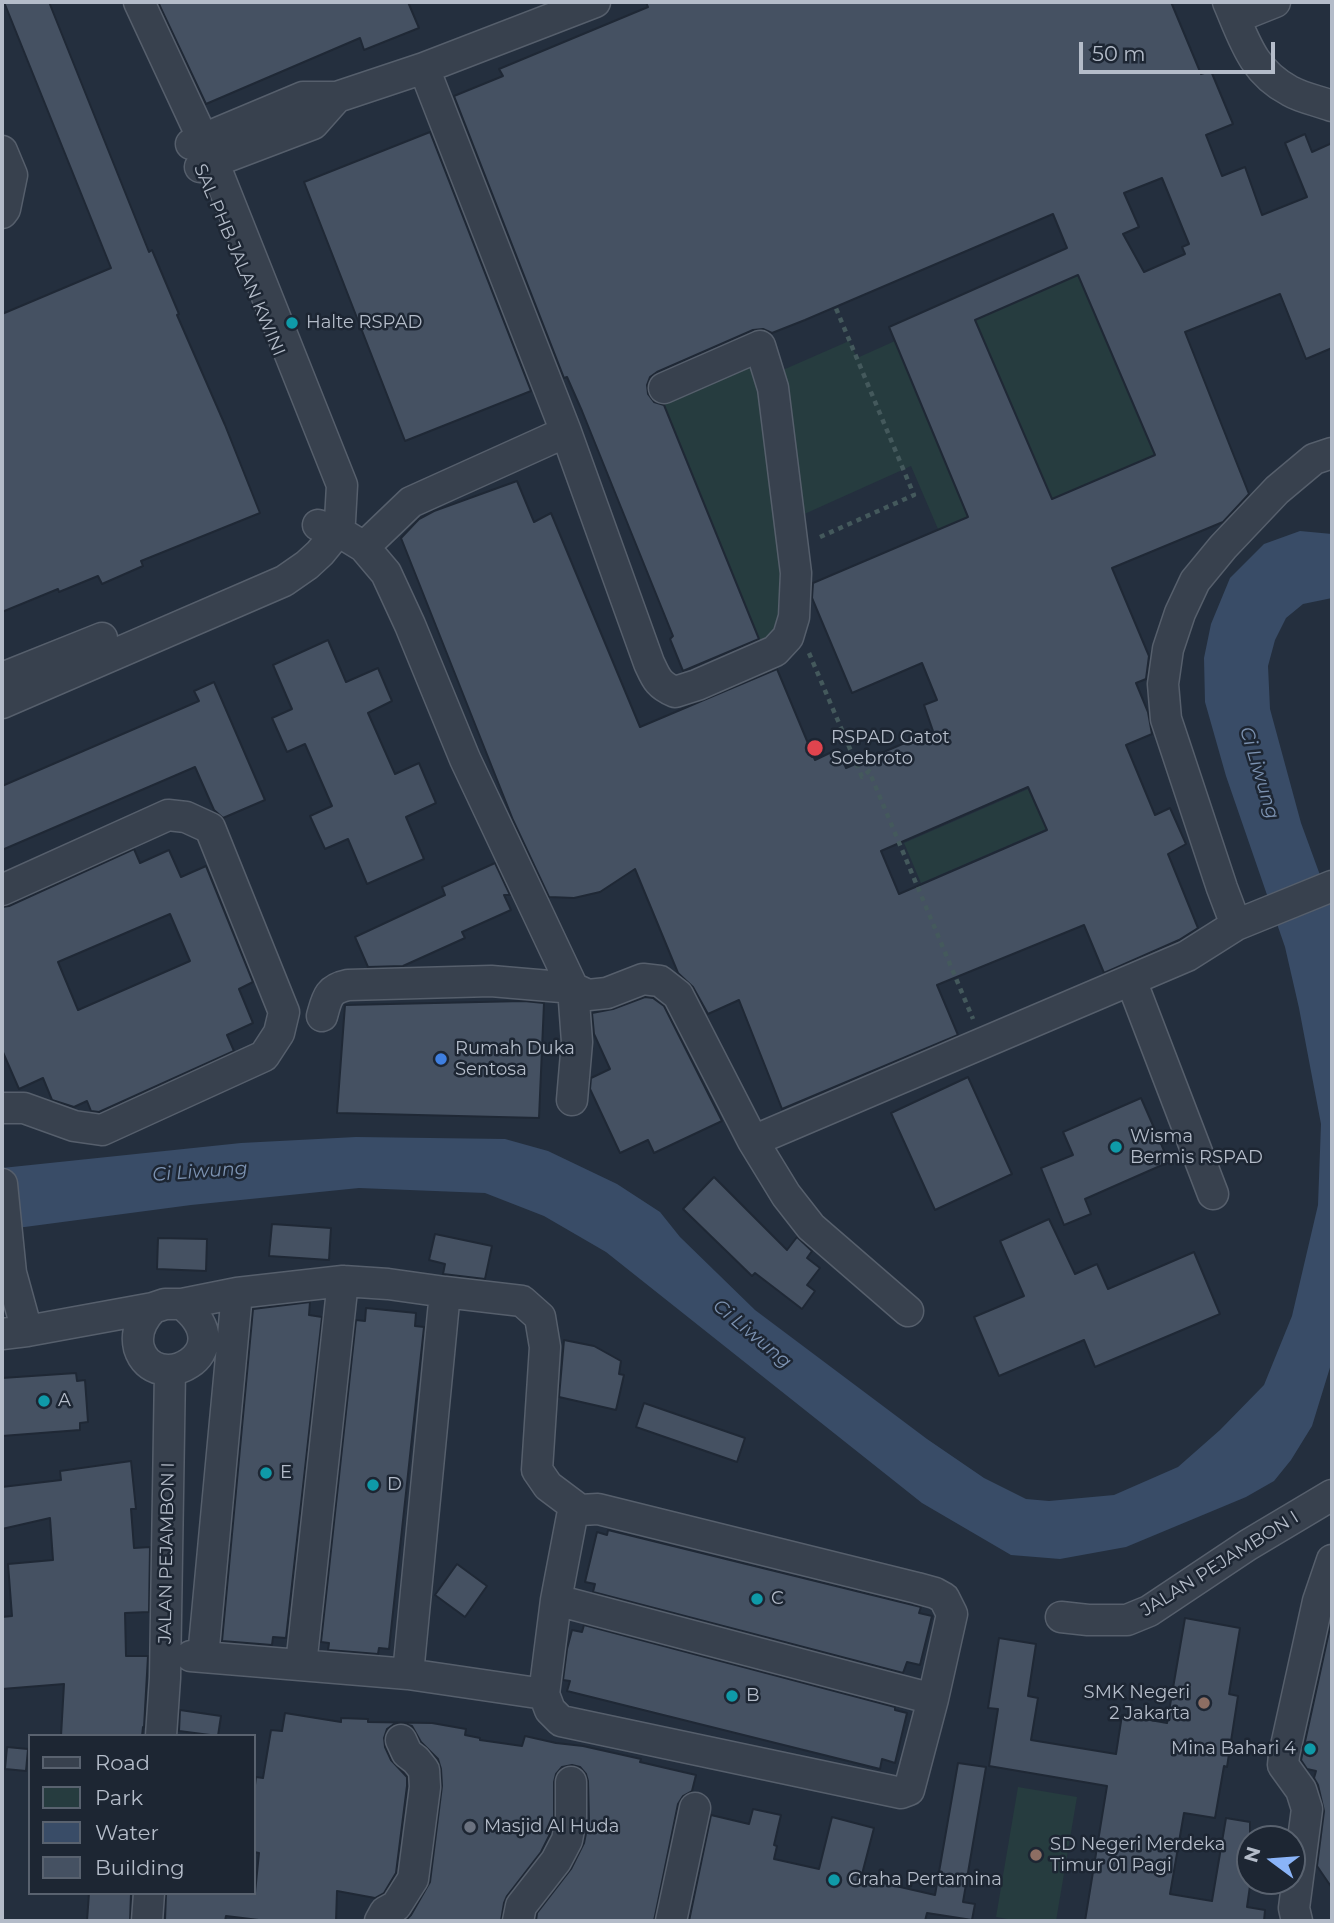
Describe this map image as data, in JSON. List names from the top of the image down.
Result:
{
  "streets": {
    "street": ["SAL PHB JALAN KWINI", "JALAN PEJAMBON I"]
  },
  "water": ["Ci Liwung"],
  "places": [
    "Halte RSPAD",
    "RSPAD Gatot Soebroto",
    "Rumah Duka Sentosa",
    "Wisma Bermis RSPAD",
    "A",
    "E",
    "D",
    "C",
    "B",
    "SMK Negeri 2 Jakarta",
    "Mina Bahari 4",
    "Masjid Al Huda",
    "SD Negeri Merdeka Timur 01 Pagi",
    "Graha Pertamina"
  ],
  "legend": [
    "Road",
    "Park",
    "Water",
    "Building"
  ],
  "scale_bar": "50 m",
  "north": "left"
}
